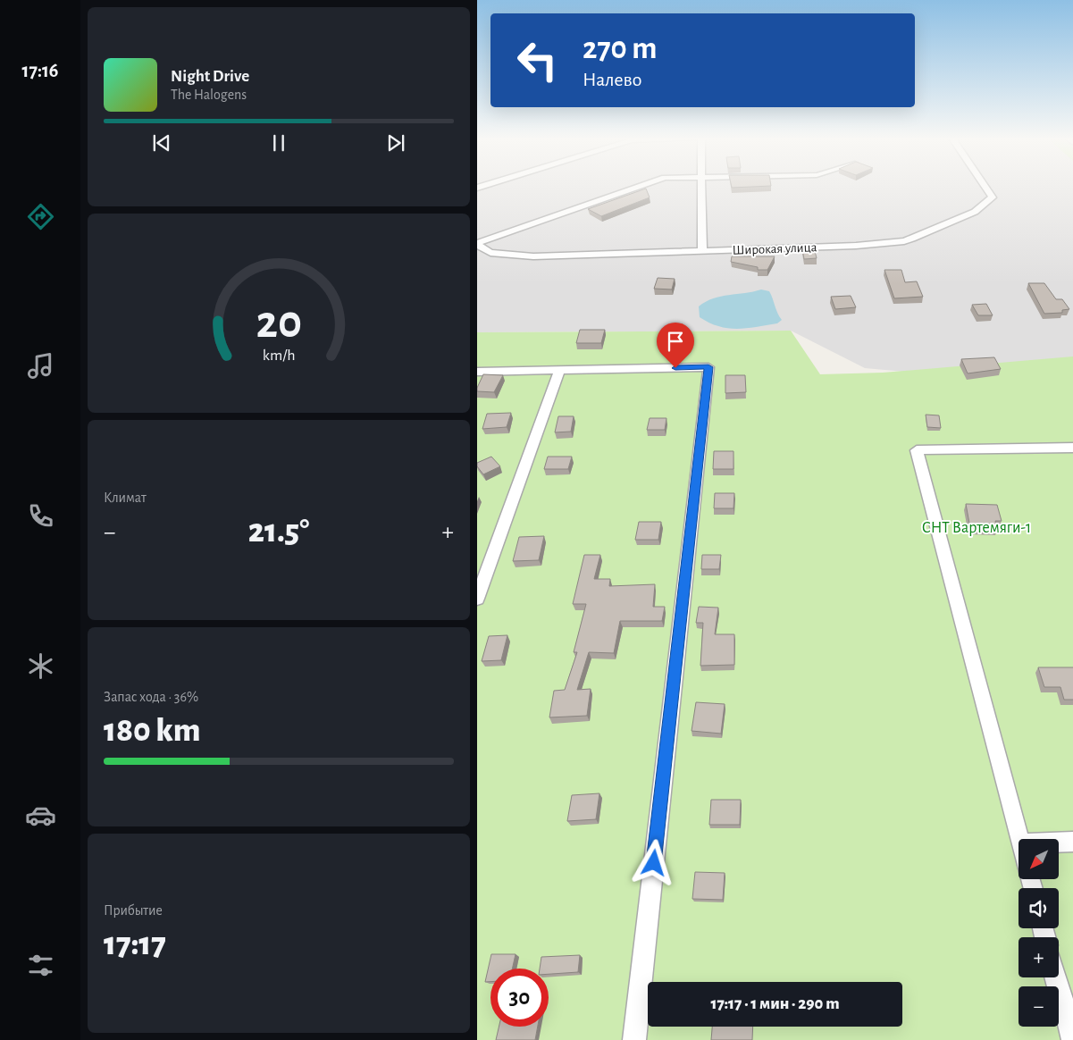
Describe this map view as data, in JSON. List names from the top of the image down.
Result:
{
  "streets": {
    "street": ["Широкая улица"]
  },
  "parks": ["СНТ Вартемяги-1"],
  "north": "bottom left",
  "page": {
    "tabs": "17:16",
    "turn": ["270 m", "Налево"],
    "song": ["Night Drive", "The Halogens"],
    "tile": [
      "Климат",
      ["Запас хода · 36%", "180 km"],
      ["Прибытие", "17:17"]
    ],
    "heat": ["−", "21.5°", "+"],
    "map_buttons": ["+", "−"],
    "limit": "30",
    "trip": "17:17 · 1 мин · 290 m",
    "gauge": ["20", "km/h"]
  }
}
